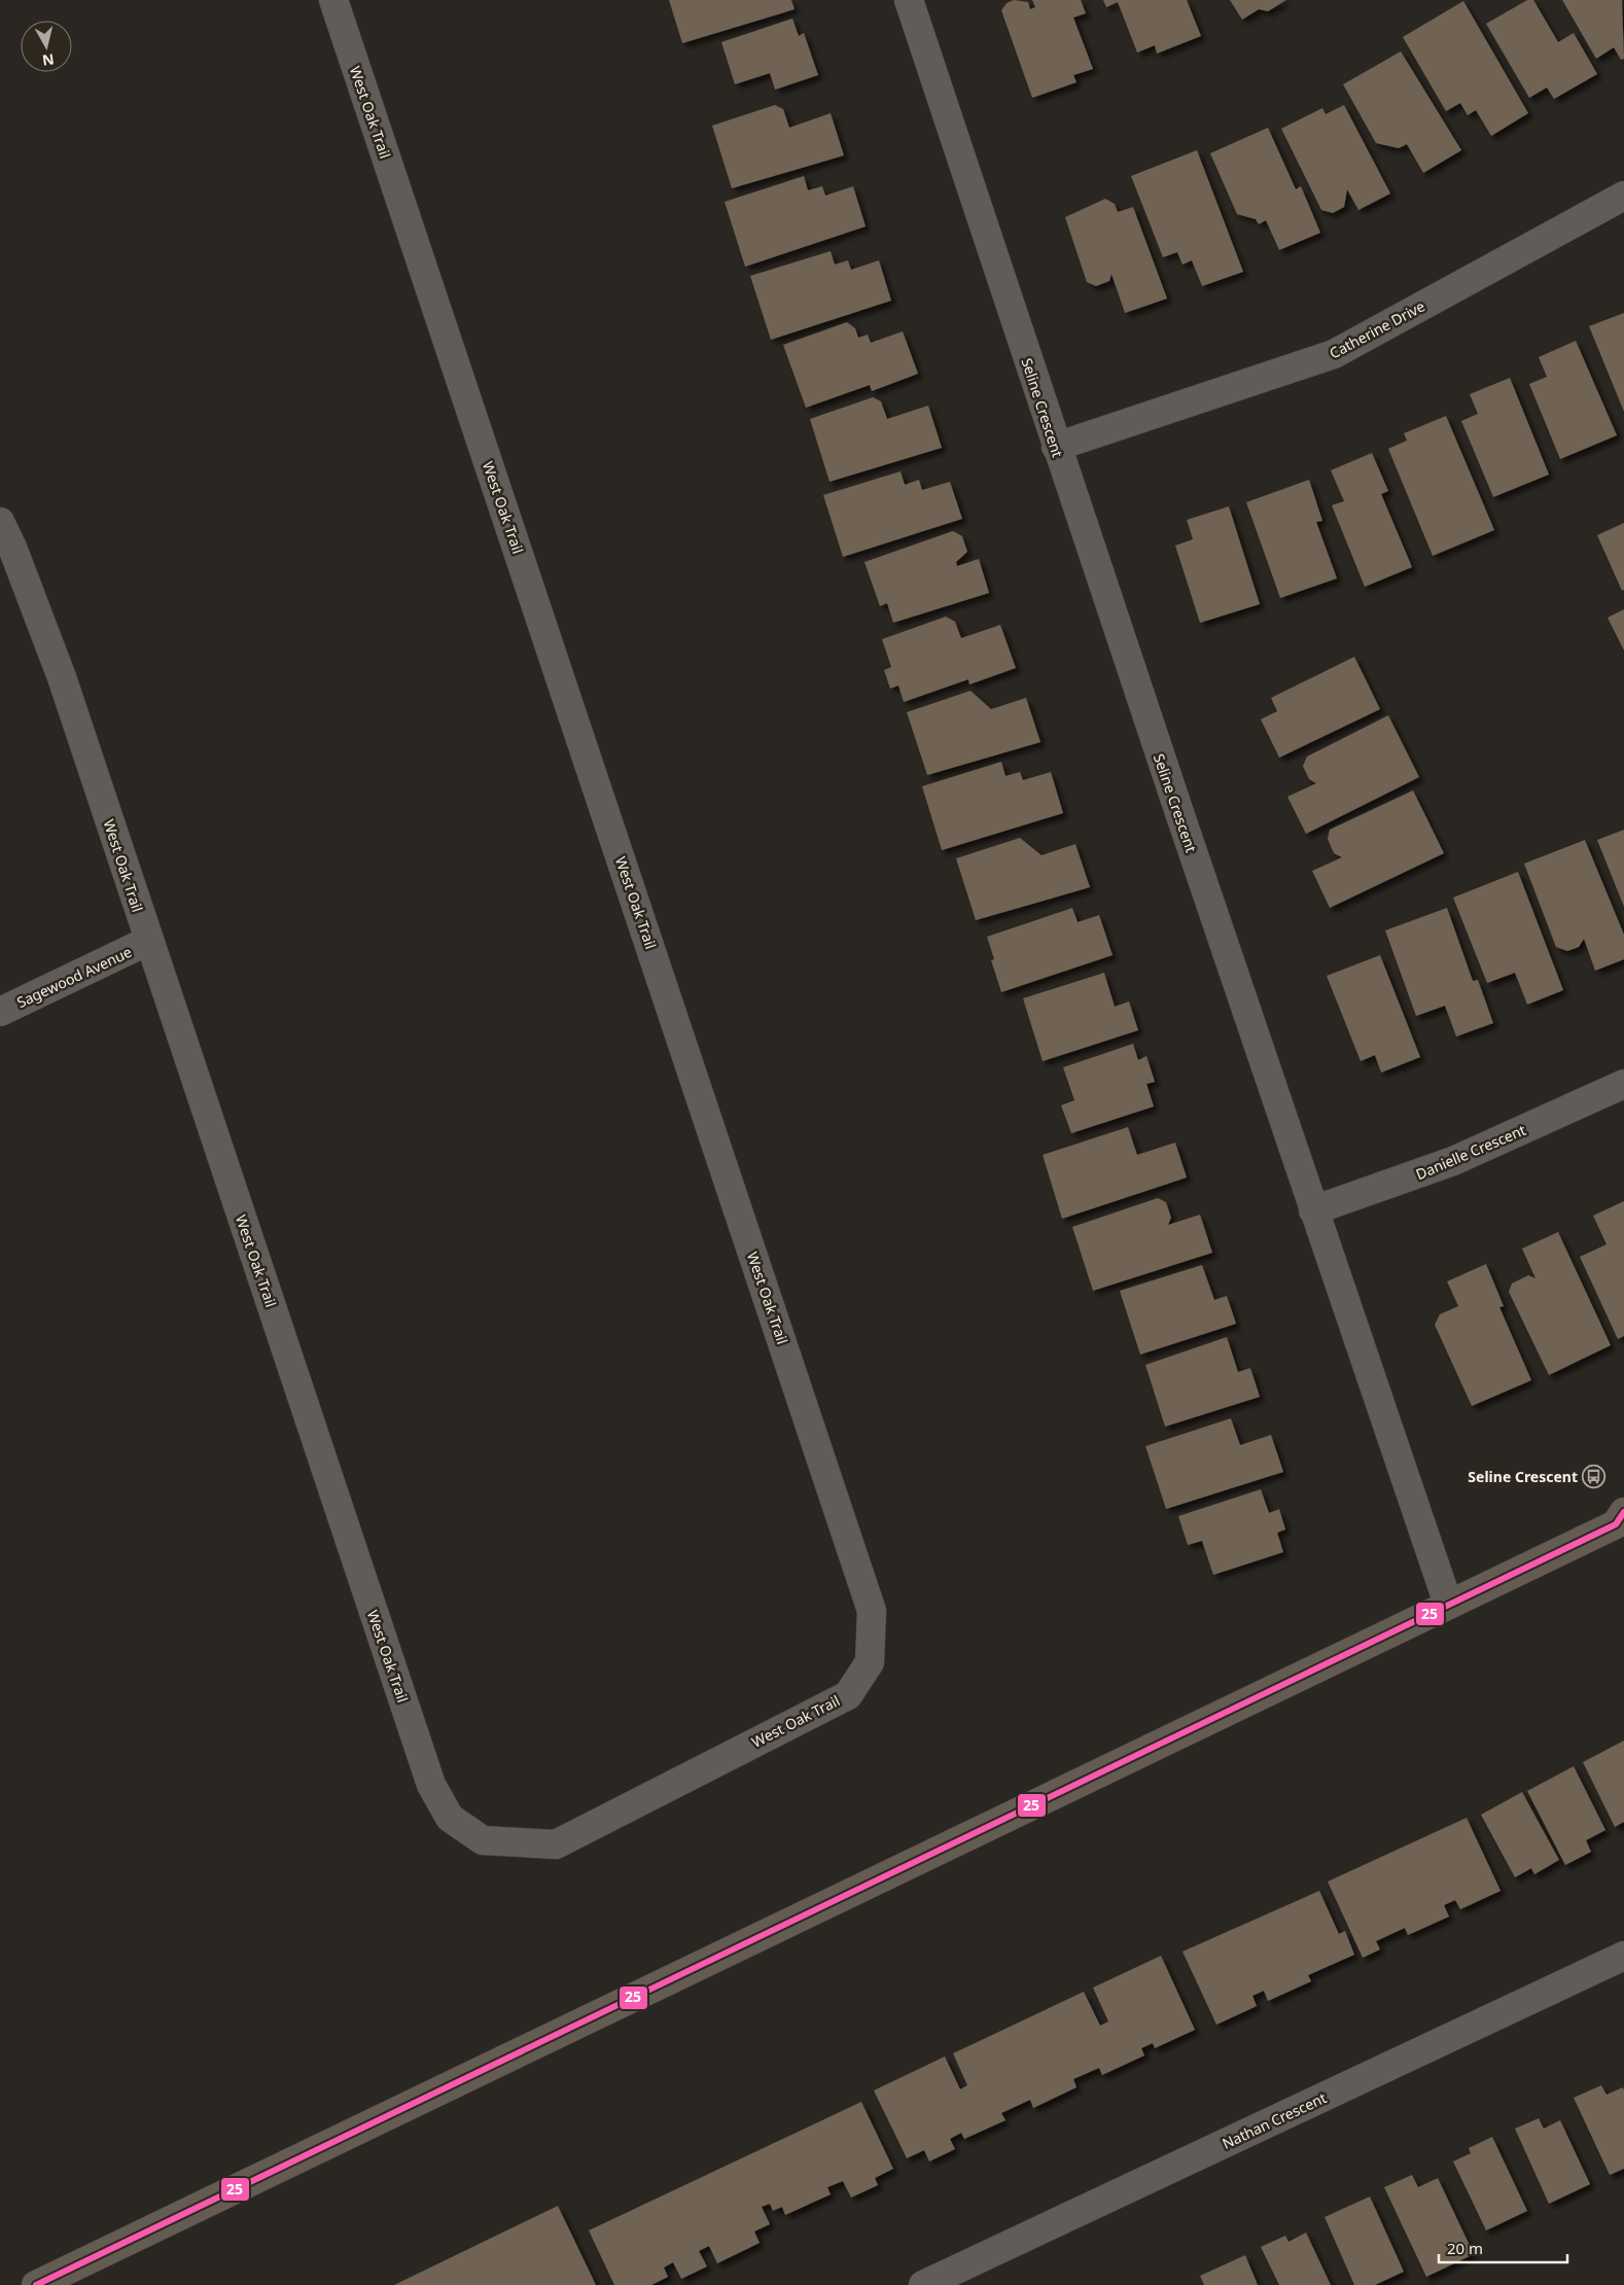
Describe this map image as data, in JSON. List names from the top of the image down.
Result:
{
  "streets": {
    "street": [
      "West Oak Trail",
      "Catherine Drive",
      "Seline Crescent",
      "Sagewood Avenue",
      "Danielle Crescent",
      "Nathan Crescent"
    ]
  },
  "crossings": [
    ["West Oak Trail", "Sagewood Avenue"],
    ["Catherine Drive", "Seline Crescent"],
    ["Seline Crescent", "Danielle Crescent"]
  ],
  "places": {
    "bus stop": ["Seline Crescent"]
  },
  "lines": ["transit line 25"],
  "scale_bar": "20 m",
  "north": "bottom"
}
